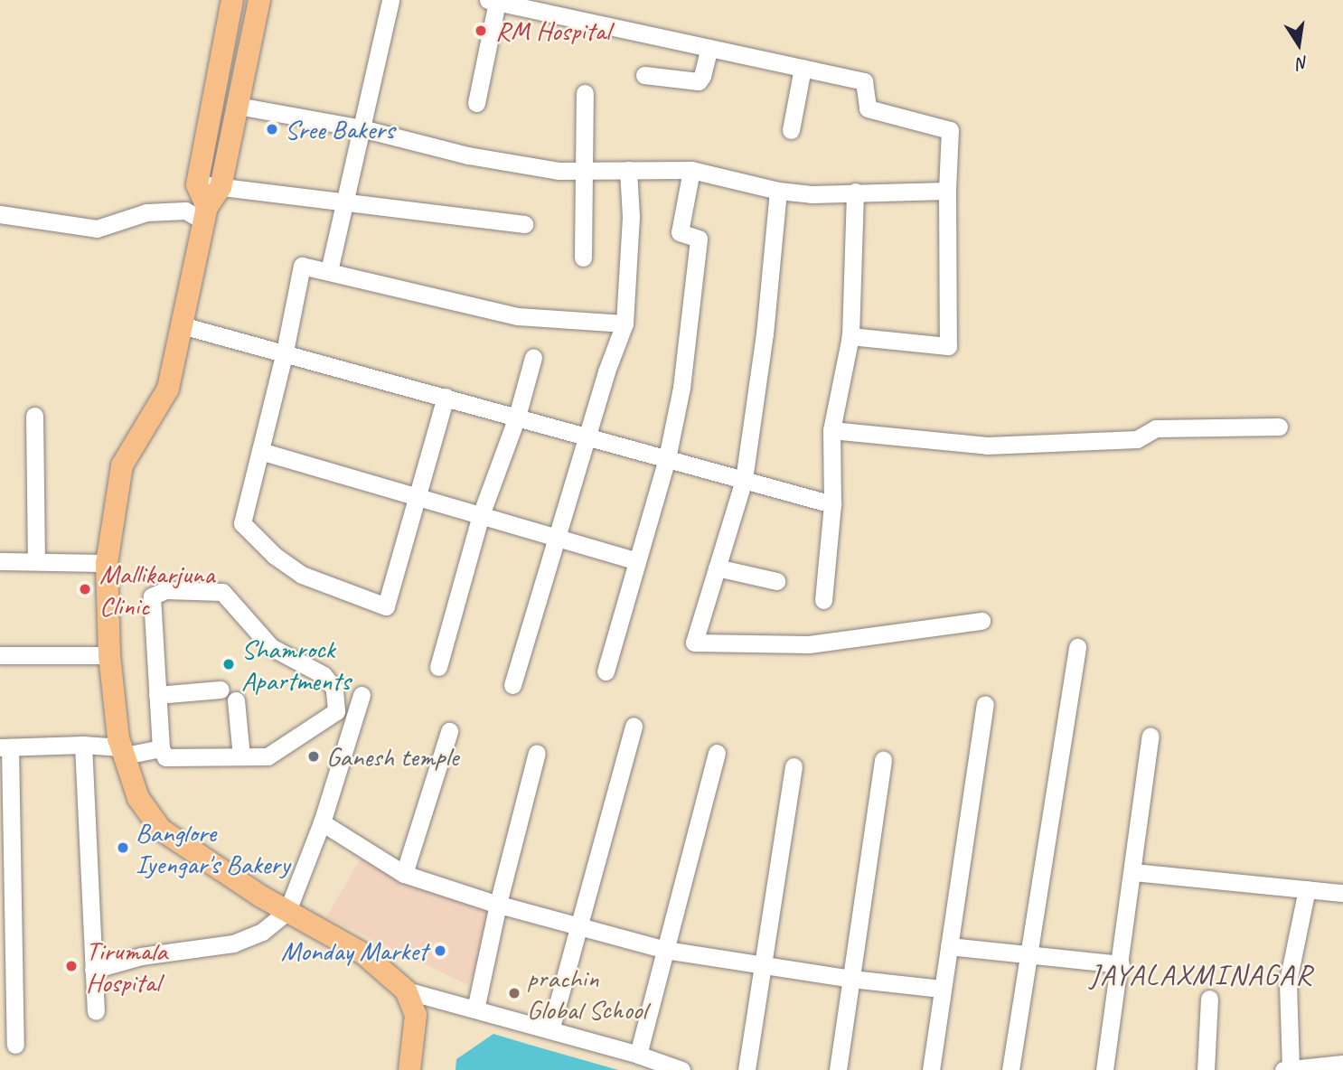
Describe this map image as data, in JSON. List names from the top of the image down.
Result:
{
  "districts": ["JAYALAXMINAGAR"],
  "places": [
    "RM Hospital",
    "Sree Bakers",
    "Mallikarjuna Clinic",
    "Shamrock Apartments",
    "Ganesh temple",
    "Banglore Iyengar's Bakery",
    "Monday Market",
    "Tirumala Hospital",
    "prachin Global School"
  ],
  "north": "bottom"
}
